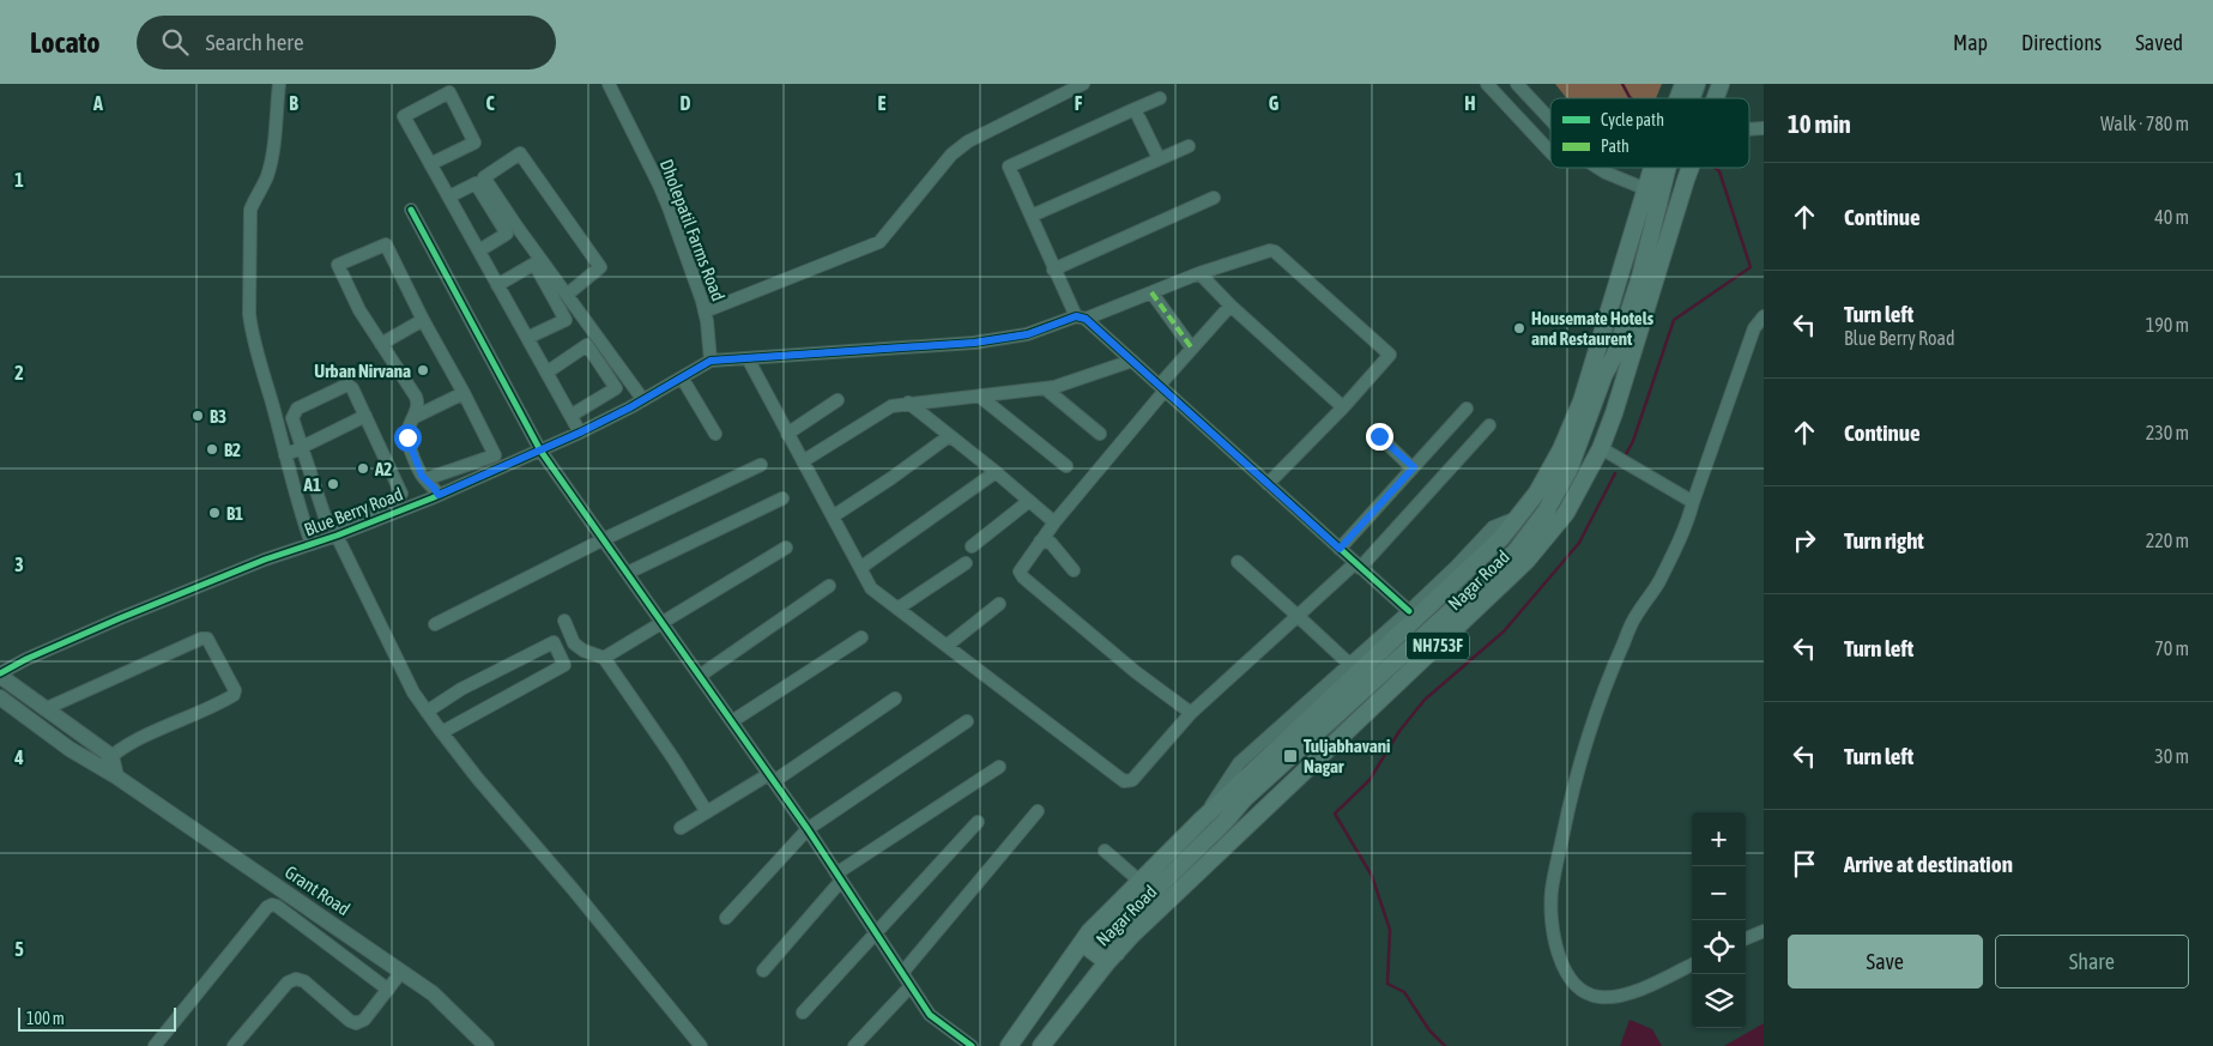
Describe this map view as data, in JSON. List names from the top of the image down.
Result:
{
  "streets": {
    "highway": ["Nagar Road", "NH753F"],
    "main road": ["Grant Road"],
    "street": ["Dholepatil Farms Road", "Blue Berry Road"]
  },
  "crossings": [
    ["Dholepatil Farms Road", "Blue Berry Road"]
  ],
  "places": {
    "other": [
      "Housemate Hotels and Restaurent",
      "Urban Nirvana",
      "B3",
      "B2",
      "A2",
      "A1",
      "B1"
    ],
    "transit": ["Tuljabhavani Nagar"]
  },
  "legend": ["Cycle path", "Path"],
  "scale_bar": "100 m",
  "page": {
    "header": "Locato",
    "search": "Search here",
    "nav": ["Map", "Directions", "Saved"],
    "heading": ["10 min", "Walk · 780 m"],
    "list": [
      ["Continue", "40 m"],
      ["Turn left", "Blue Berry Road", "190 m"],
      ["Continue", "230 m"],
      ["Turn right", "220 m"],
      ["Turn left", "70 m"],
      ["Turn left", "30 m"],
      "Arrive at destination"
    ],
    "map_buttons": ["+", "−"],
    "buttons": ["Save", "Share"],
    "scale": "100 m"
  },
  "grid": {
    "columns": [
      "A",
      "B",
      "C",
      "D",
      "E",
      "F",
      "G",
      "H"
    ],
    "rows": [
      "1",
      "2",
      "3",
      "4",
      "5"
    ]
  }
}
